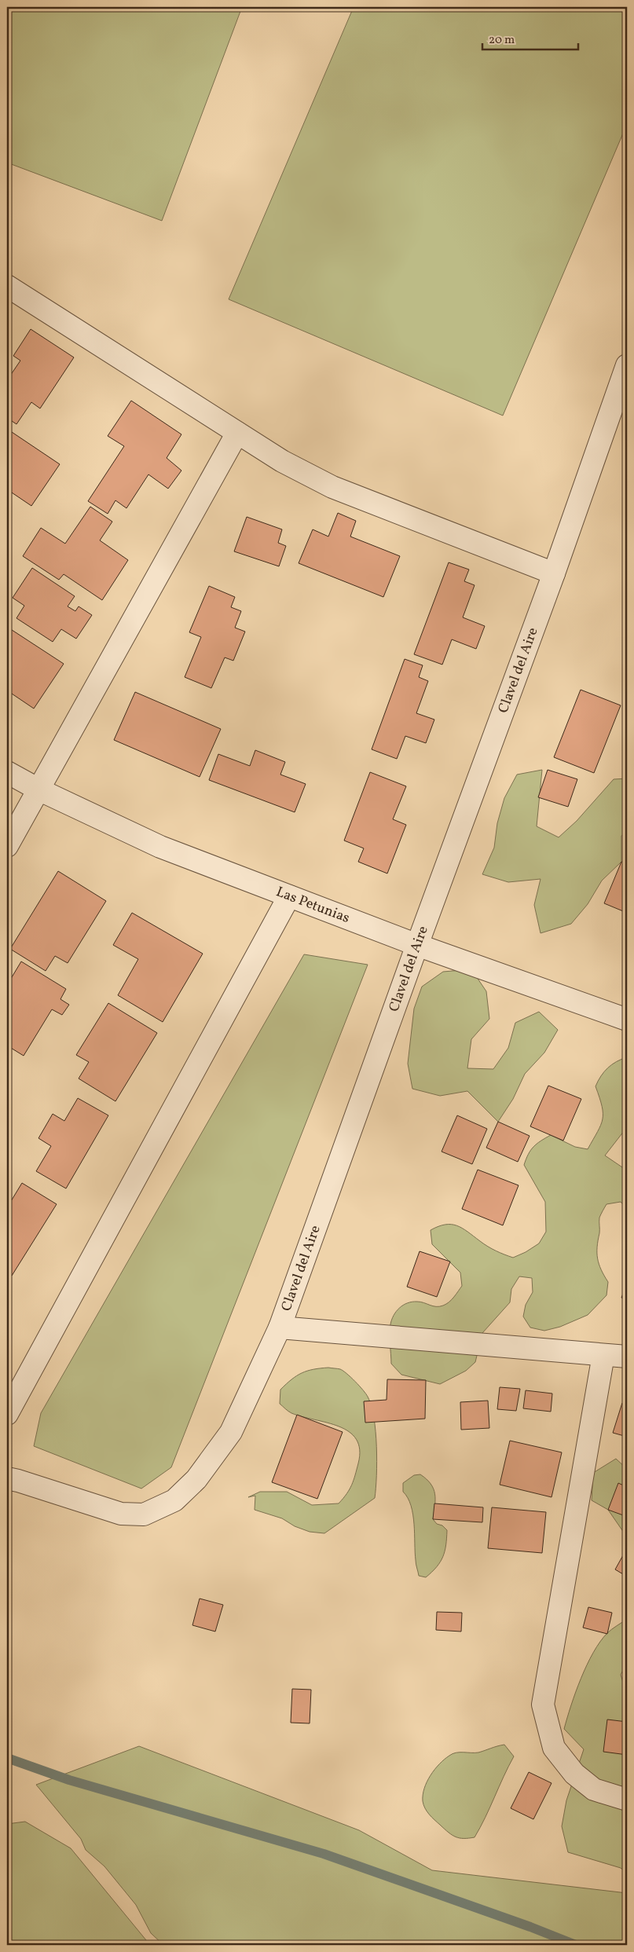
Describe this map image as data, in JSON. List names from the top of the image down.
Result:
{
  "streets": {
    "street": ["Clavel del Aire", "Las Petunias"]
  },
  "crossings": [
    ["Clavel del Aire", "Las Petunias"]
  ],
  "scale_bar": "20 m"
}
